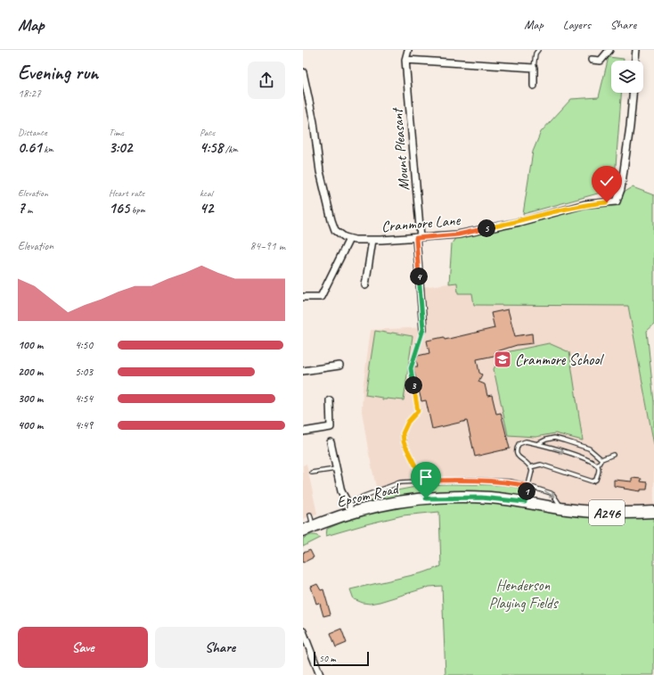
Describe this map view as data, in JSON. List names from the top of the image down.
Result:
{
  "streets": {
    "main road": ["Epsom Road", "A246"],
    "street": ["Mount Pleasant", "Cranmore Lane"]
  },
  "crossings": [
    ["Mount Pleasant", "Cranmore Lane"]
  ],
  "parks": ["Henderson Playing Fields"],
  "places": {
    "school or university": ["Cranmore School"]
  },
  "scale_bar": "50 m",
  "page": {
    "header": "Map",
    "nav": ["Map", "Layers", "Share"],
    "heading": ["Evening run", "18:27"],
    "stats": [
      ["Distance", "0.61 km"],
      ["Time", "3:02"],
      ["Pace", "4:58 /km"],
      ["Elevation", "7 m"],
      ["Heart rate", "165 bpm"],
      ["kcal", "42"]
    ],
    "pins": [
      "5",
      "4",
      "3",
      "1"
    ],
    "chart": ["Elevation", "84–91 m"],
    "list": [
      {
        "name": "100 m",
        "note": "4:50"
      },
      {
        "name": "200 m",
        "note": "5:03"
      },
      {
        "name": "300 m",
        "note": "4:54"
      },
      {
        "name": "400 m",
        "note": "4:49"
      }
    ],
    "buttons": ["Save", "Share"],
    "scale": "50 m"
  }
}
